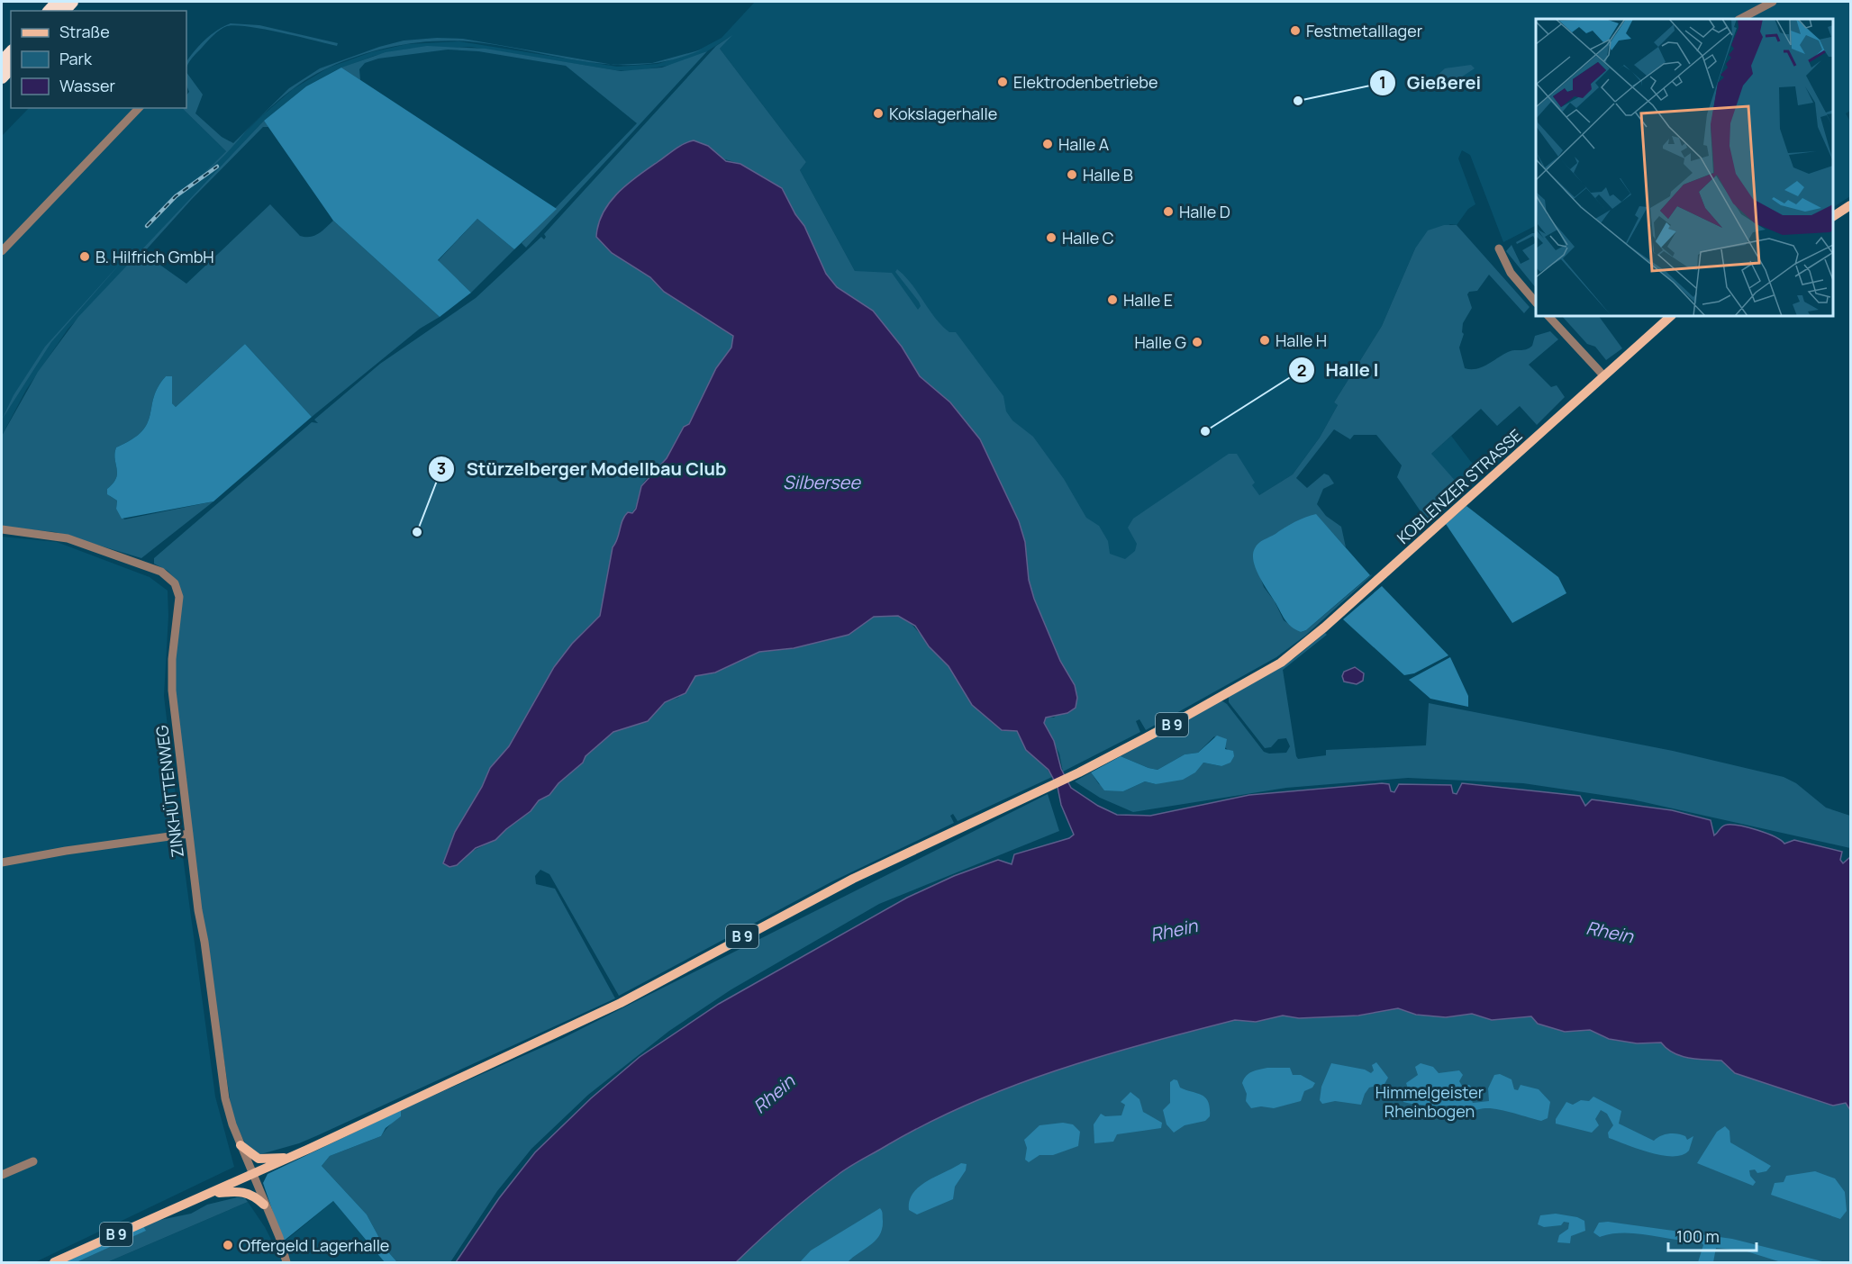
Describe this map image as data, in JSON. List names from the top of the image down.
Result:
{
  "streets": {
    "main road": ["KOBLENZER STRASSE", "B 9"],
    "street": ["ZINKHÜTTENWEG"]
  },
  "crossings": [
    ["KOBLENZER STRASSE", "B 9"],
    ["B 9", "ZINKHÜTTENWEG"]
  ],
  "water": ["Silbersee", "Rhein"],
  "parks": ["Himmelgeister Rheinbogen"],
  "places": [
    "Festmetalllager",
    "Elektrodenbetriebe",
    "Gießerei",
    "Kokslagerhalle",
    "Halle A",
    "Halle B",
    "Halle D",
    "Halle C",
    "B. Hilfrich GmbH",
    "Halle E",
    "Halle H",
    "Halle G",
    "Halle I",
    "Stürzelberger Modellbau Club",
    "Offergeld Lagerhalle"
  ],
  "legend": ["Straße", "Park", "Wasser"],
  "scale_bar": "100 m"
}
